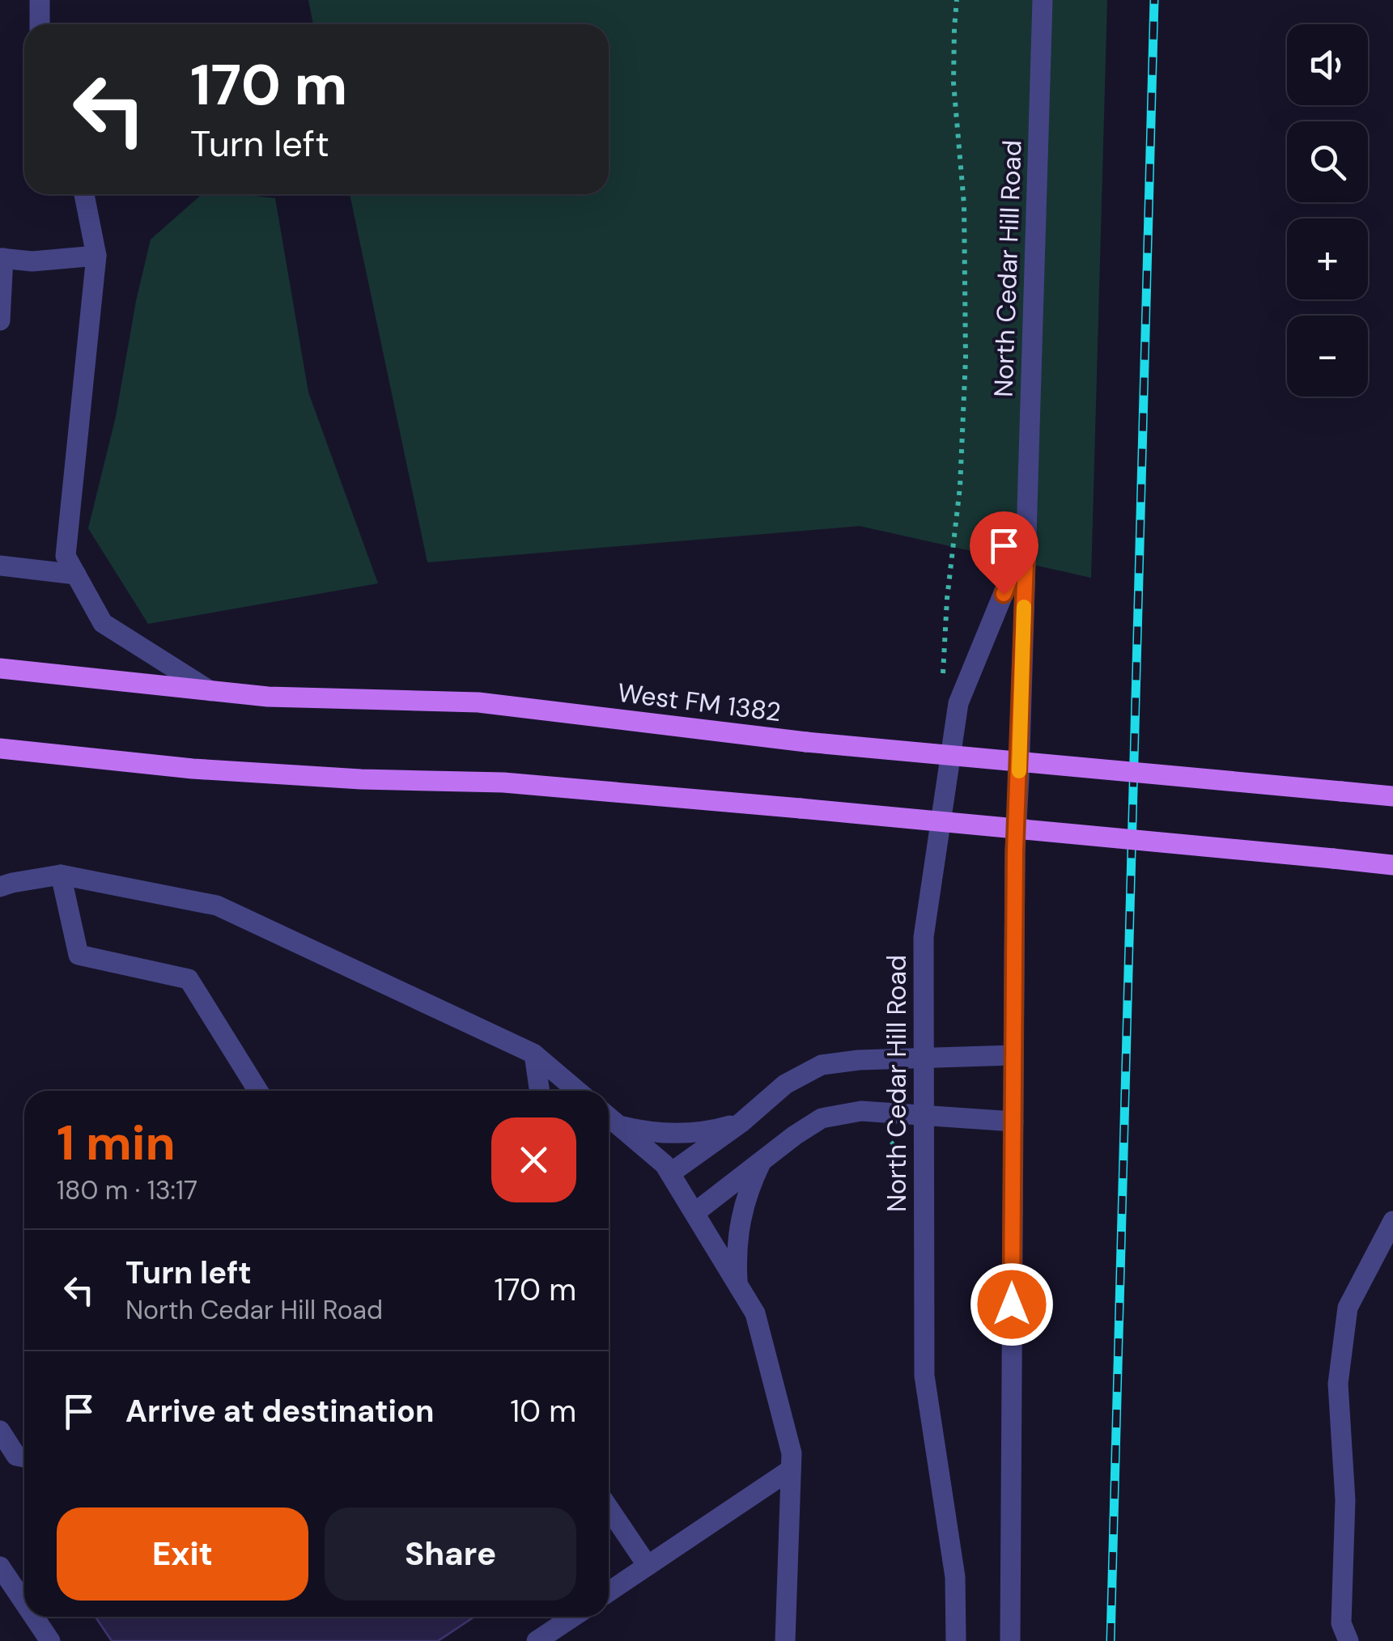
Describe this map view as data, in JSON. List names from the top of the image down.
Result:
{
  "streets": {
    "main road": ["West FM 1382"],
    "street": ["North Cedar Hill Road"]
  },
  "page": {
    "map_buttons": ["+", "−"],
    "turn": ["170 m", "Turn left"],
    "heading": ["1 min", "180 m · 13:17"],
    "list": [
      {
        "name": "Turn left",
        "note": "North Cedar Hill Road",
        "value": "170 m"
      },
      {
        "name": "Arrive at destination",
        "value": "10 m"
      }
    ],
    "buttons": ["Exit", "Share"]
  }
}
